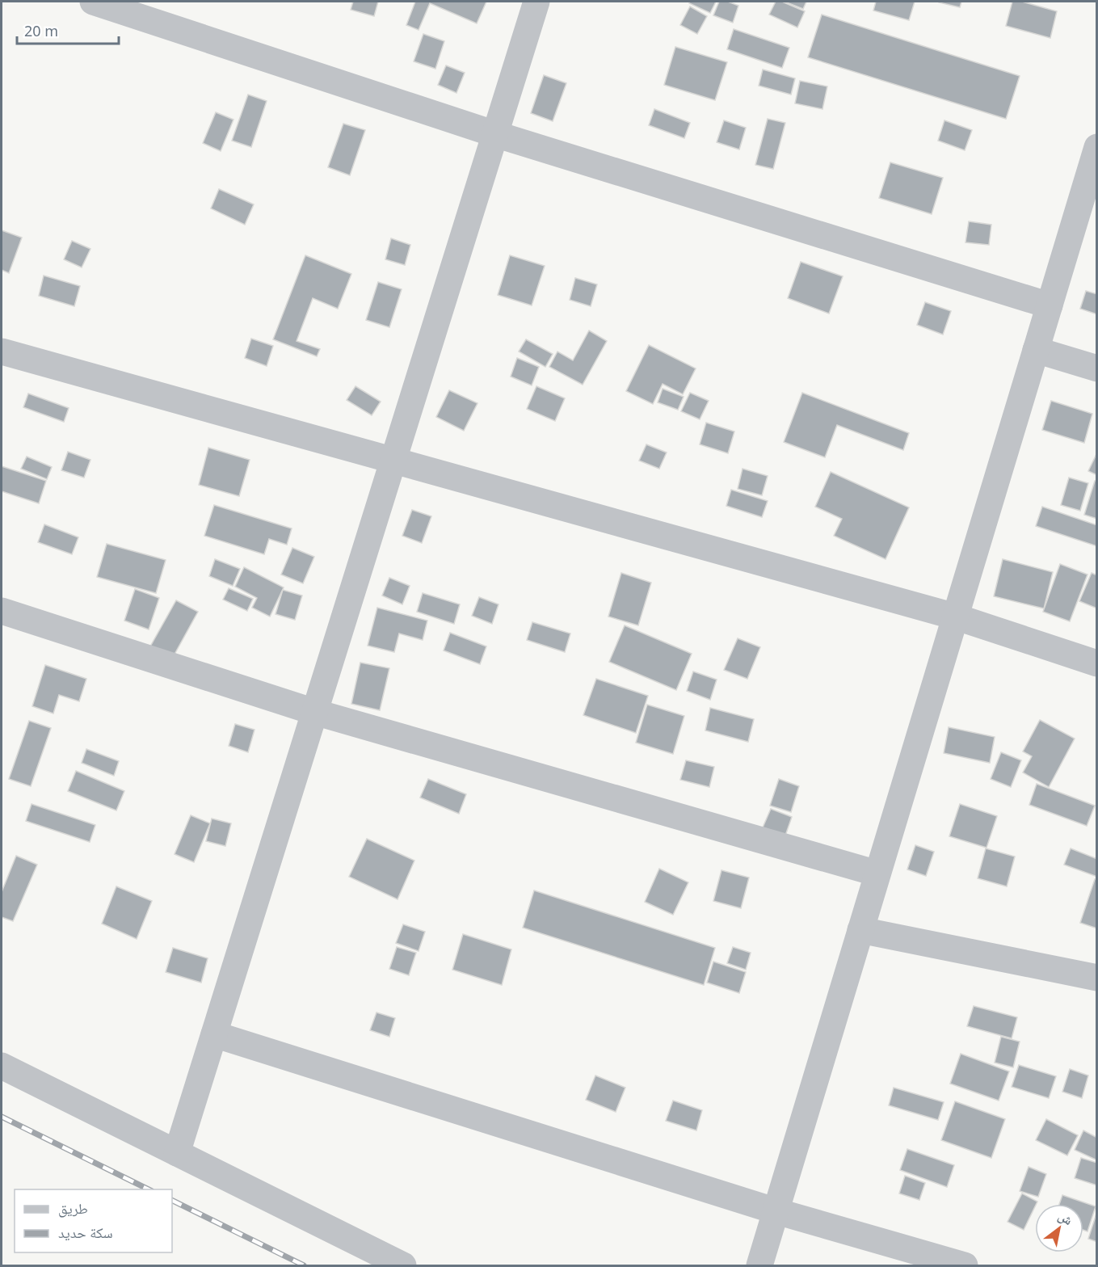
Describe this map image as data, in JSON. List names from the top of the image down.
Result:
{
  "legend": ["طريق", "سكة حديد"],
  "scale_bar": "20 m",
  "north": "top right"
}
